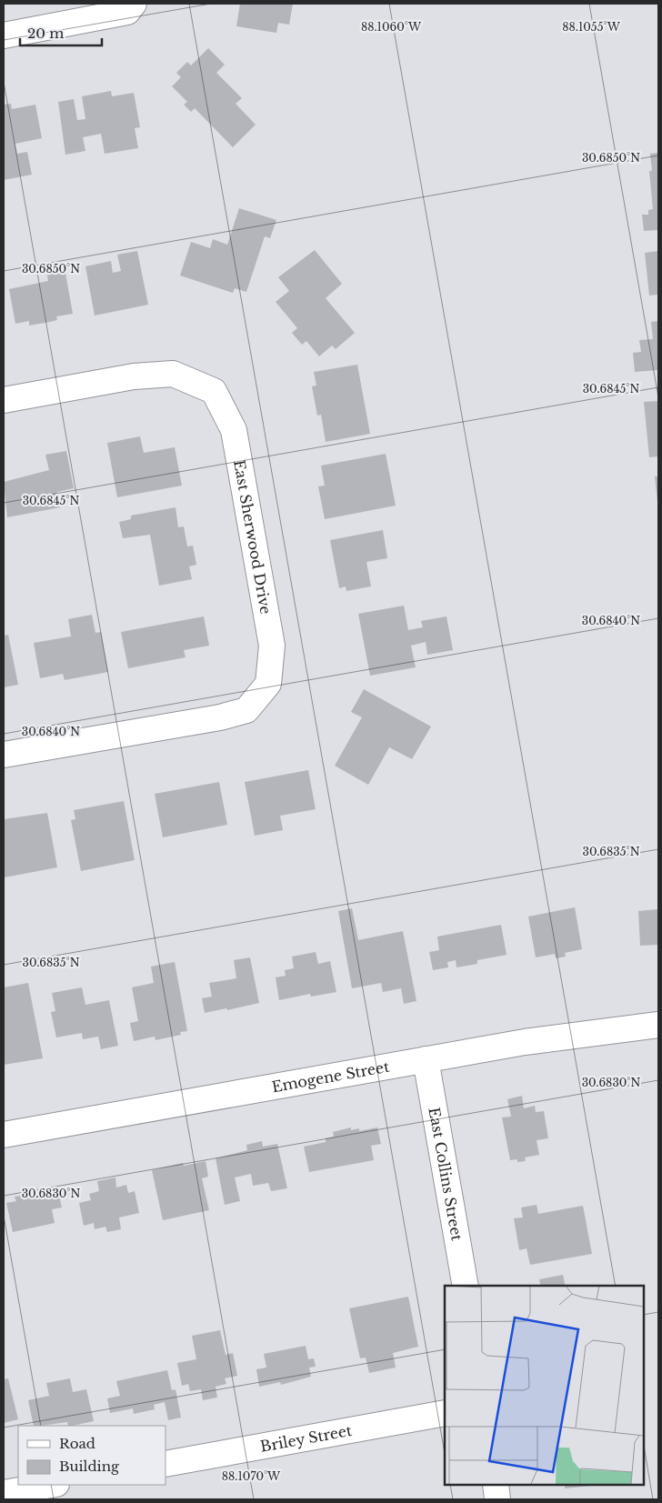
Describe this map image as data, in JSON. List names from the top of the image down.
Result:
{
  "streets": {
    "street": [
      "East Sherwood Drive",
      "Emogene Street",
      "East Collins Street",
      "Briley Street"
    ]
  },
  "crossings": [
    ["Emogene Street", "East Collins Street"]
  ],
  "legend": ["Road", "Building"],
  "scale_bar": "20 m",
  "coordinates": [
    "88.1060°W",
    "88.1055°W",
    "30.6850°N",
    "30.6845°N",
    "30.6840°N",
    "30.6835°N",
    "30.6830°N",
    "88.1070°W"
  ]
}
